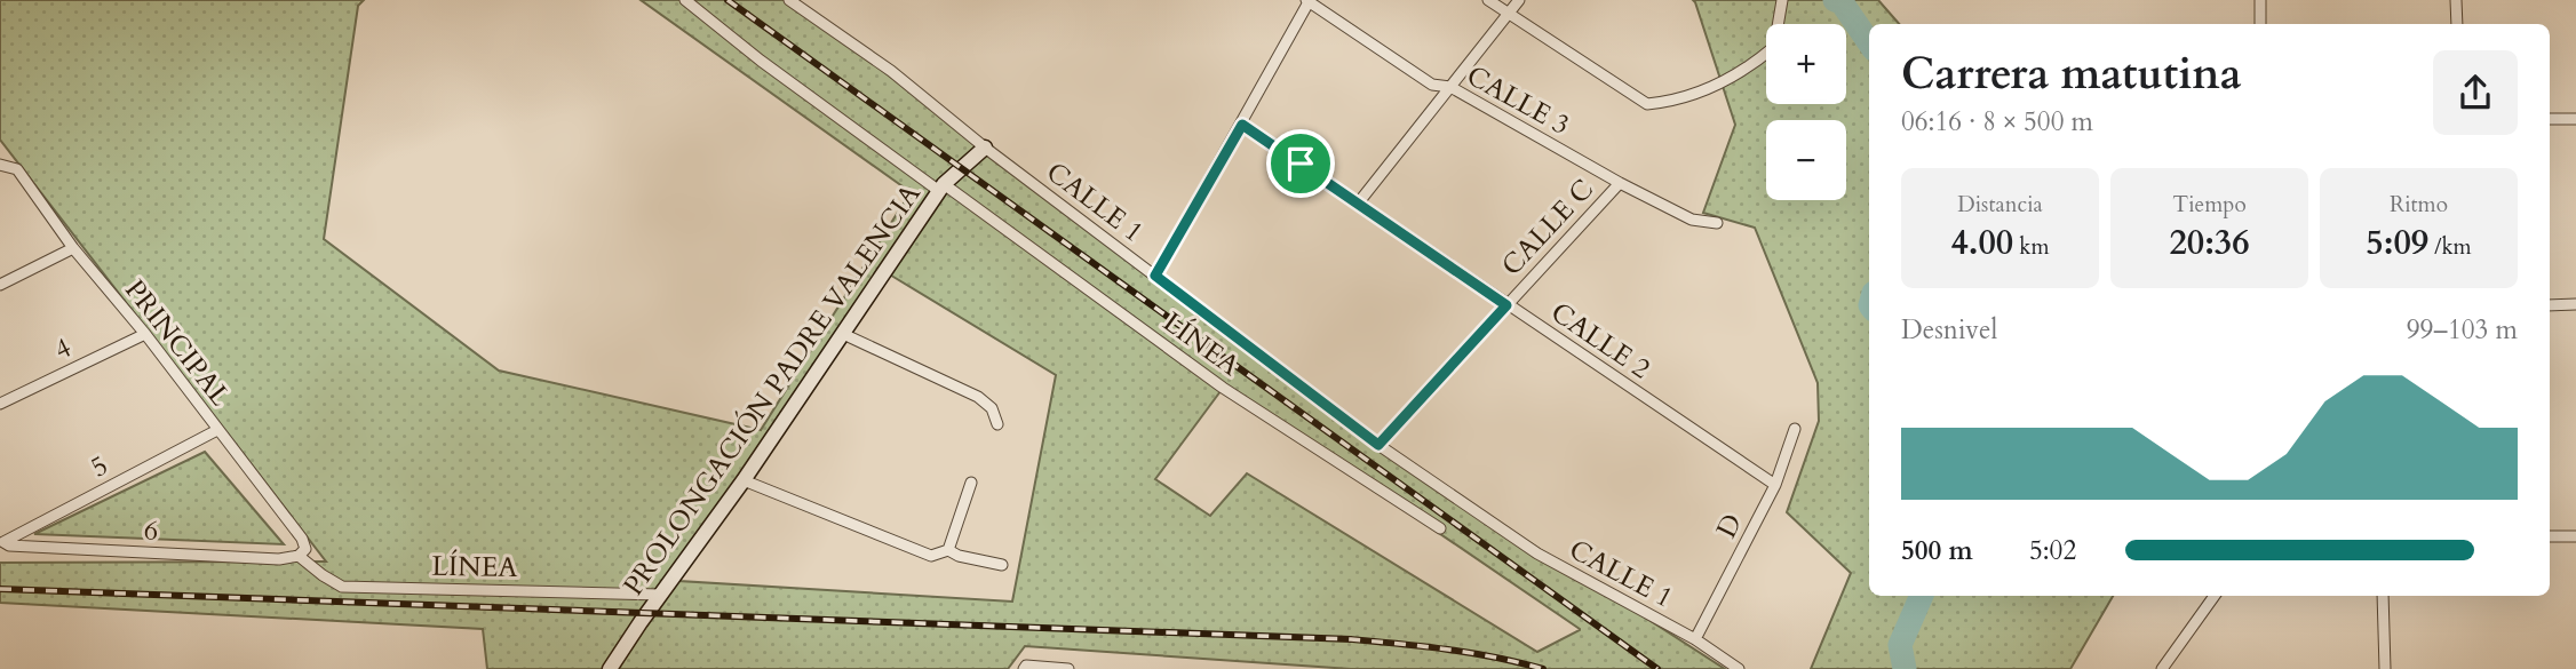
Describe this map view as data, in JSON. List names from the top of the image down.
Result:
{
  "streets": {
    "street": [
      "CALLE 3",
      "CALLE 1",
      "CALLE C",
      "CALLE 2",
      "PRINCIPAL",
      "LÍNEA",
      "4",
      "PROLONGACIÓN PADRE VALENCIA",
      "5",
      "D",
      "6"
    ]
  },
  "crossings": [
    ["CALLE 3", "CALLE C"],
    ["CALLE 1", "CALLE C"],
    ["CALLE 1", "PROLONGACIÓN PADRE VALENCIA"],
    ["CALLE 1", "D"],
    ["CALLE C", "CALLE 2"],
    ["CALLE 2", "D"],
    ["PRINCIPAL", "LÍNEA"],
    ["PRINCIPAL", "4"],
    ["PRINCIPAL", "5"],
    ["PRINCIPAL", "6"],
    ["LÍNEA", "PROLONGACIÓN PADRE VALENCIA"],
    ["LÍNEA", "6"],
    ["5", "6"]
  ],
  "page": {
    "map_buttons": ["+", "−"],
    "heading": ["Carrera matutina", "06:16 · 8 × 500 m"],
    "stats": [
      ["Distancia", "4.00 km"],
      ["Tiempo", "20:36"],
      ["Ritmo", "5:09 /km"]
    ],
    "chart": ["Desnivel", "99–103 m"],
    "list": [
      {
        "name": "500 m",
        "note": "5:02"
      }
    ]
  }
}
